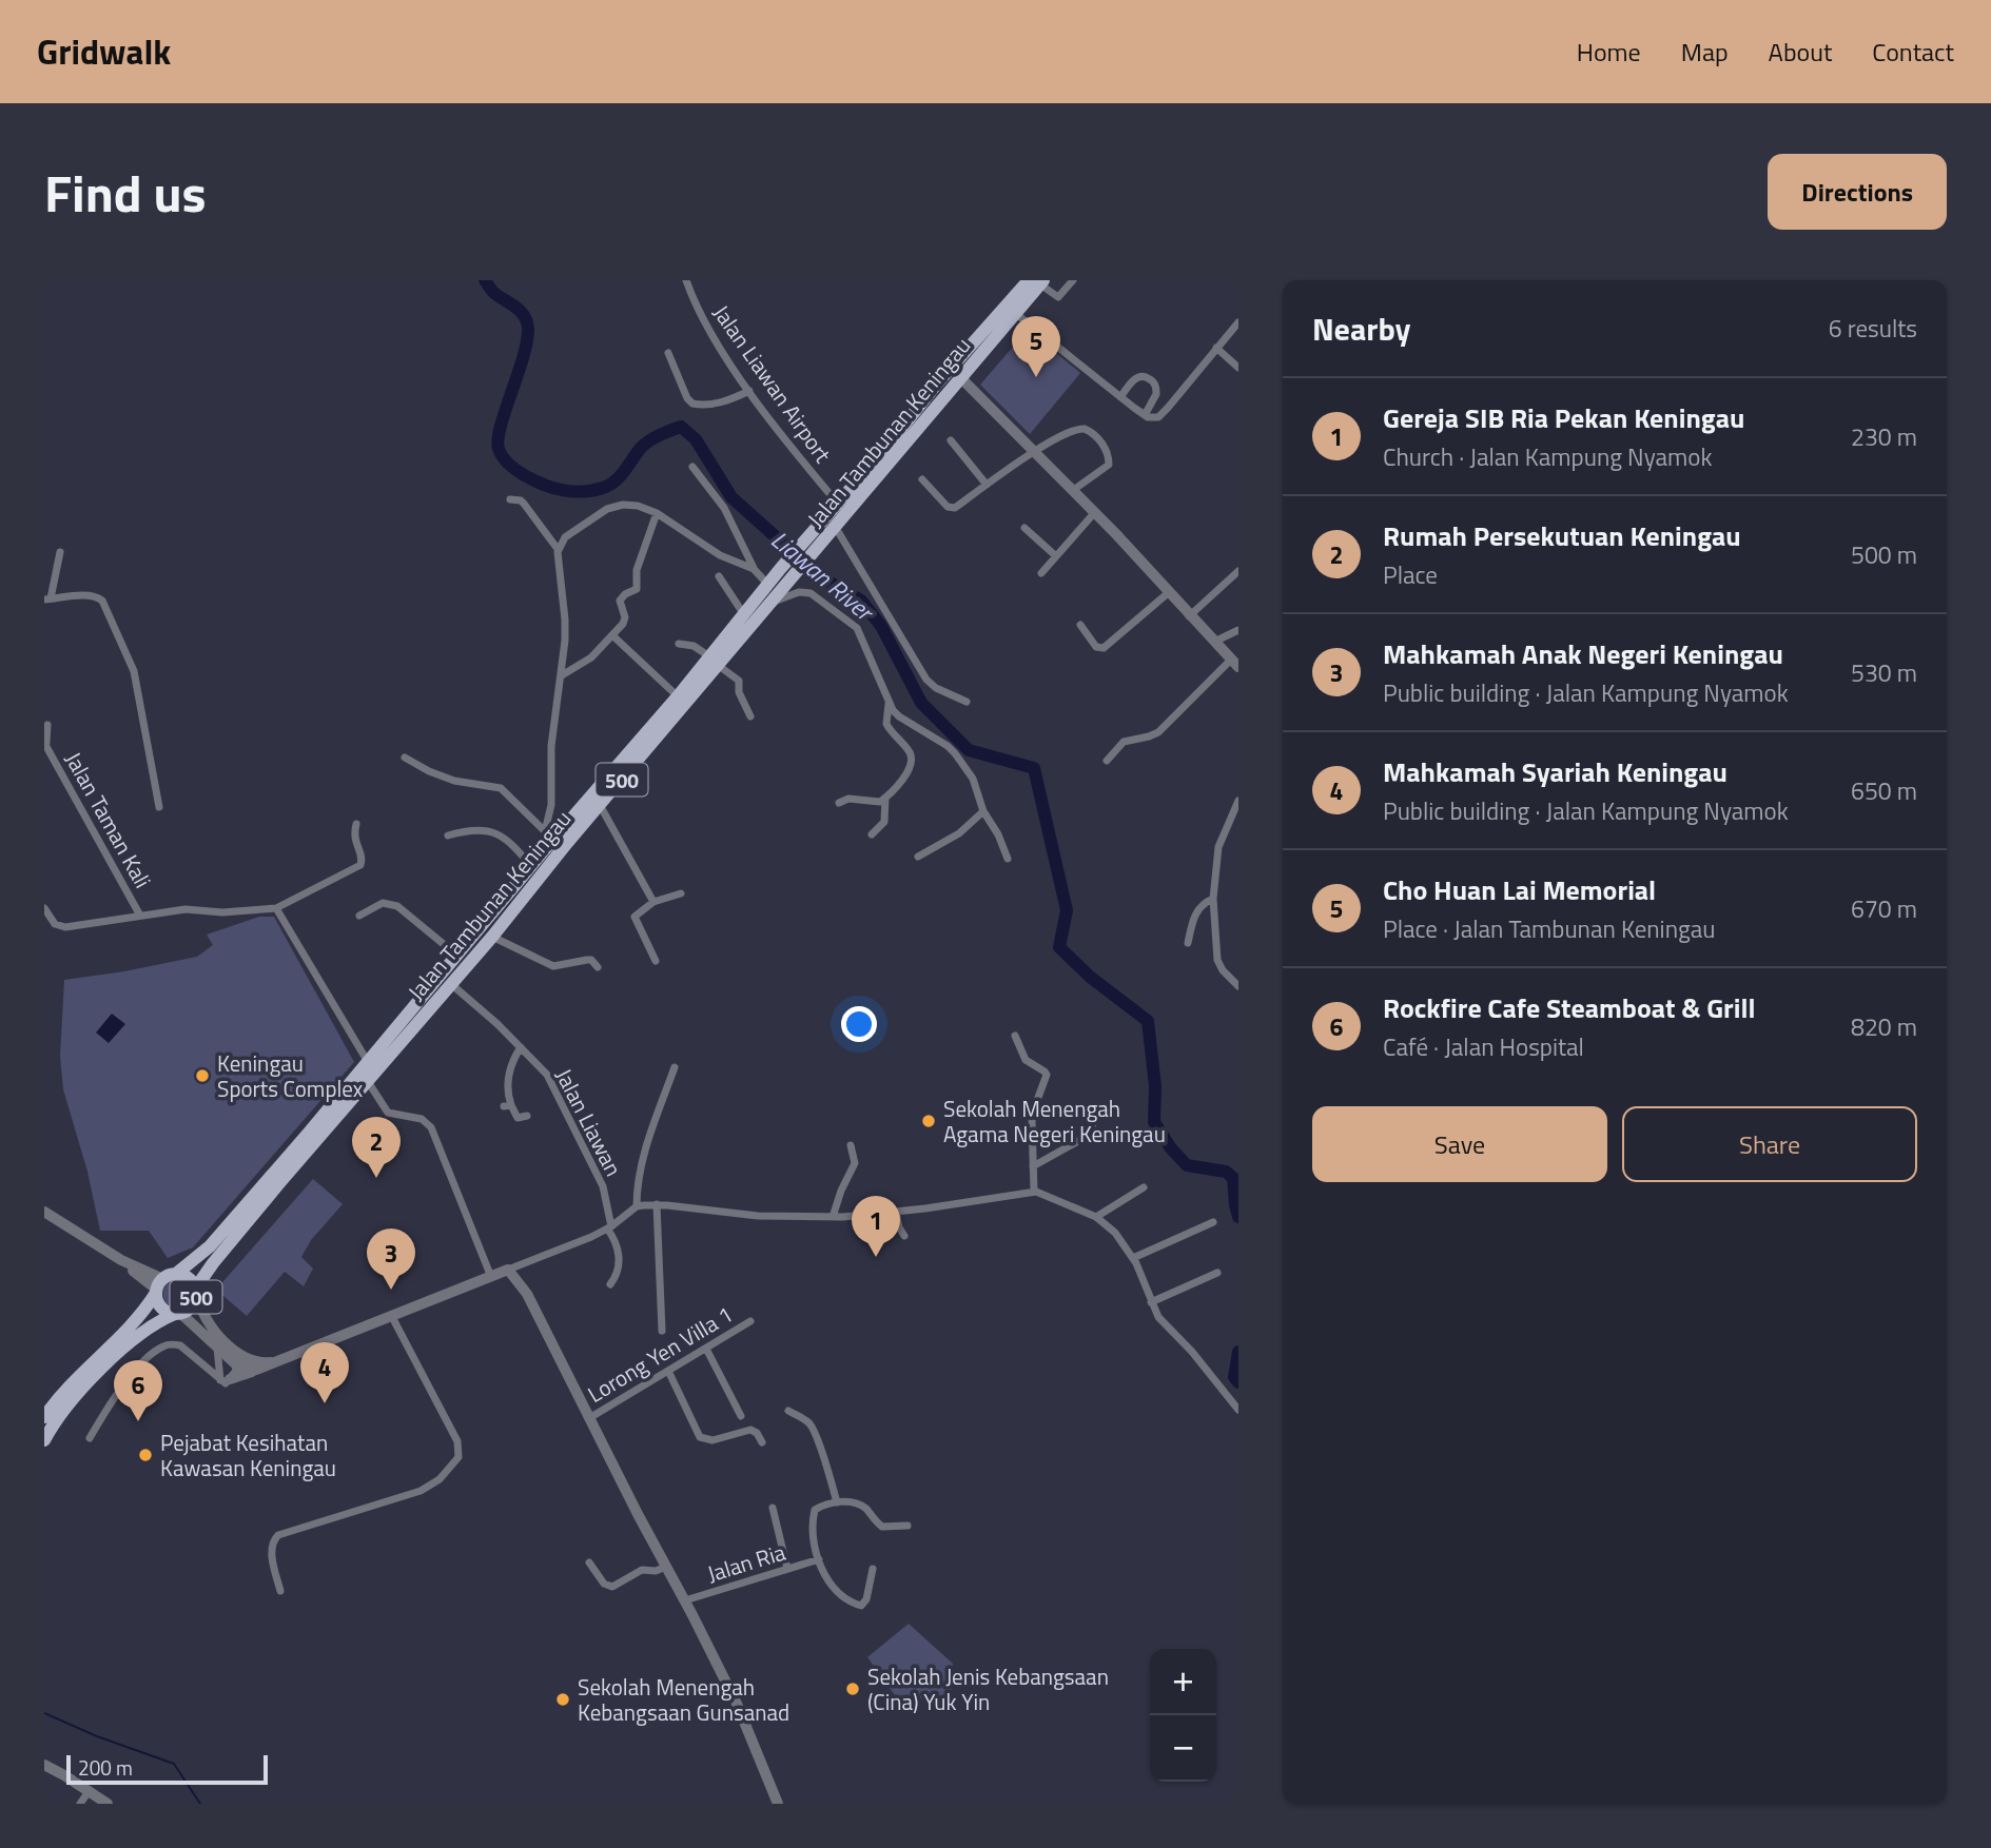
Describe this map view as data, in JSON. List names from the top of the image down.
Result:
{
  "streets": {
    "main road": ["Jalan Tambunan Keningau", "500"],
    "street": [
      "Jalan Liawan Airport",
      "Jalan Taman Kali",
      "Jalan Liawan",
      "Lorong Yen Villa 1",
      "Jalan Ria"
    ]
  },
  "crossings": [
    ["Jalan Liawan Airport", "Jalan Tambunan Keningau"],
    ["Jalan Tambunan Keningau", "500"],
    ["Jalan Tambunan Keningau", "Jalan Liawan"]
  ],
  "water": ["Liawan River"],
  "places": [
    "Keningau Sports Complex",
    "Sekolah Menengah Agama Negeri Keningau",
    "Pejabat Kesihatan Kawasan Keningau",
    "Sekolah Jenis Kebangsaan (Cina) Yuk Yin",
    "Sekolah Menengah Kebangsaan Gunsanad"
  ],
  "scale_bar": "200 m",
  "page": {
    "header": "Gridwalk",
    "nav": [
      "Home",
      "Map",
      "About",
      "Contact"
    ],
    "title": "Find us",
    "buttons": [
      "Directions",
      ["Save", "Share"]
    ],
    "heading": ["Nearby", "6 results"],
    "pins": [
      "5",
      "2",
      "1",
      "3",
      "4",
      "6"
    ],
    "list": [
      {
        "mark": "1",
        "name": "Gereja SIB Ria Pekan Keningau",
        "note": "Church · Jalan Kampung Nyamok",
        "value": "230 m"
      },
      {
        "mark": "2",
        "name": "Rumah Persekutuan Keningau",
        "note": "Place",
        "value": "500 m"
      },
      {
        "mark": "3",
        "name": "Mahkamah Anak Negeri Keningau",
        "note": "Public building · Jalan Kampung Nyamok",
        "value": "530 m"
      },
      {
        "mark": "4",
        "name": "Mahkamah Syariah Keningau",
        "note": "Public building · Jalan Kampung Nyamok",
        "value": "650 m"
      },
      {
        "mark": "5",
        "name": "Cho Huan Lai Memorial",
        "note": "Place · Jalan Tambunan Keningau",
        "value": "670 m"
      },
      {
        "mark": "6",
        "name": "Rockfire Cafe Steamboat & Grill",
        "note": "Café · Jalan Hospital",
        "value": "820 m"
      }
    ],
    "map_buttons": ["+", "−"],
    "scale": "200 m"
  }
}
